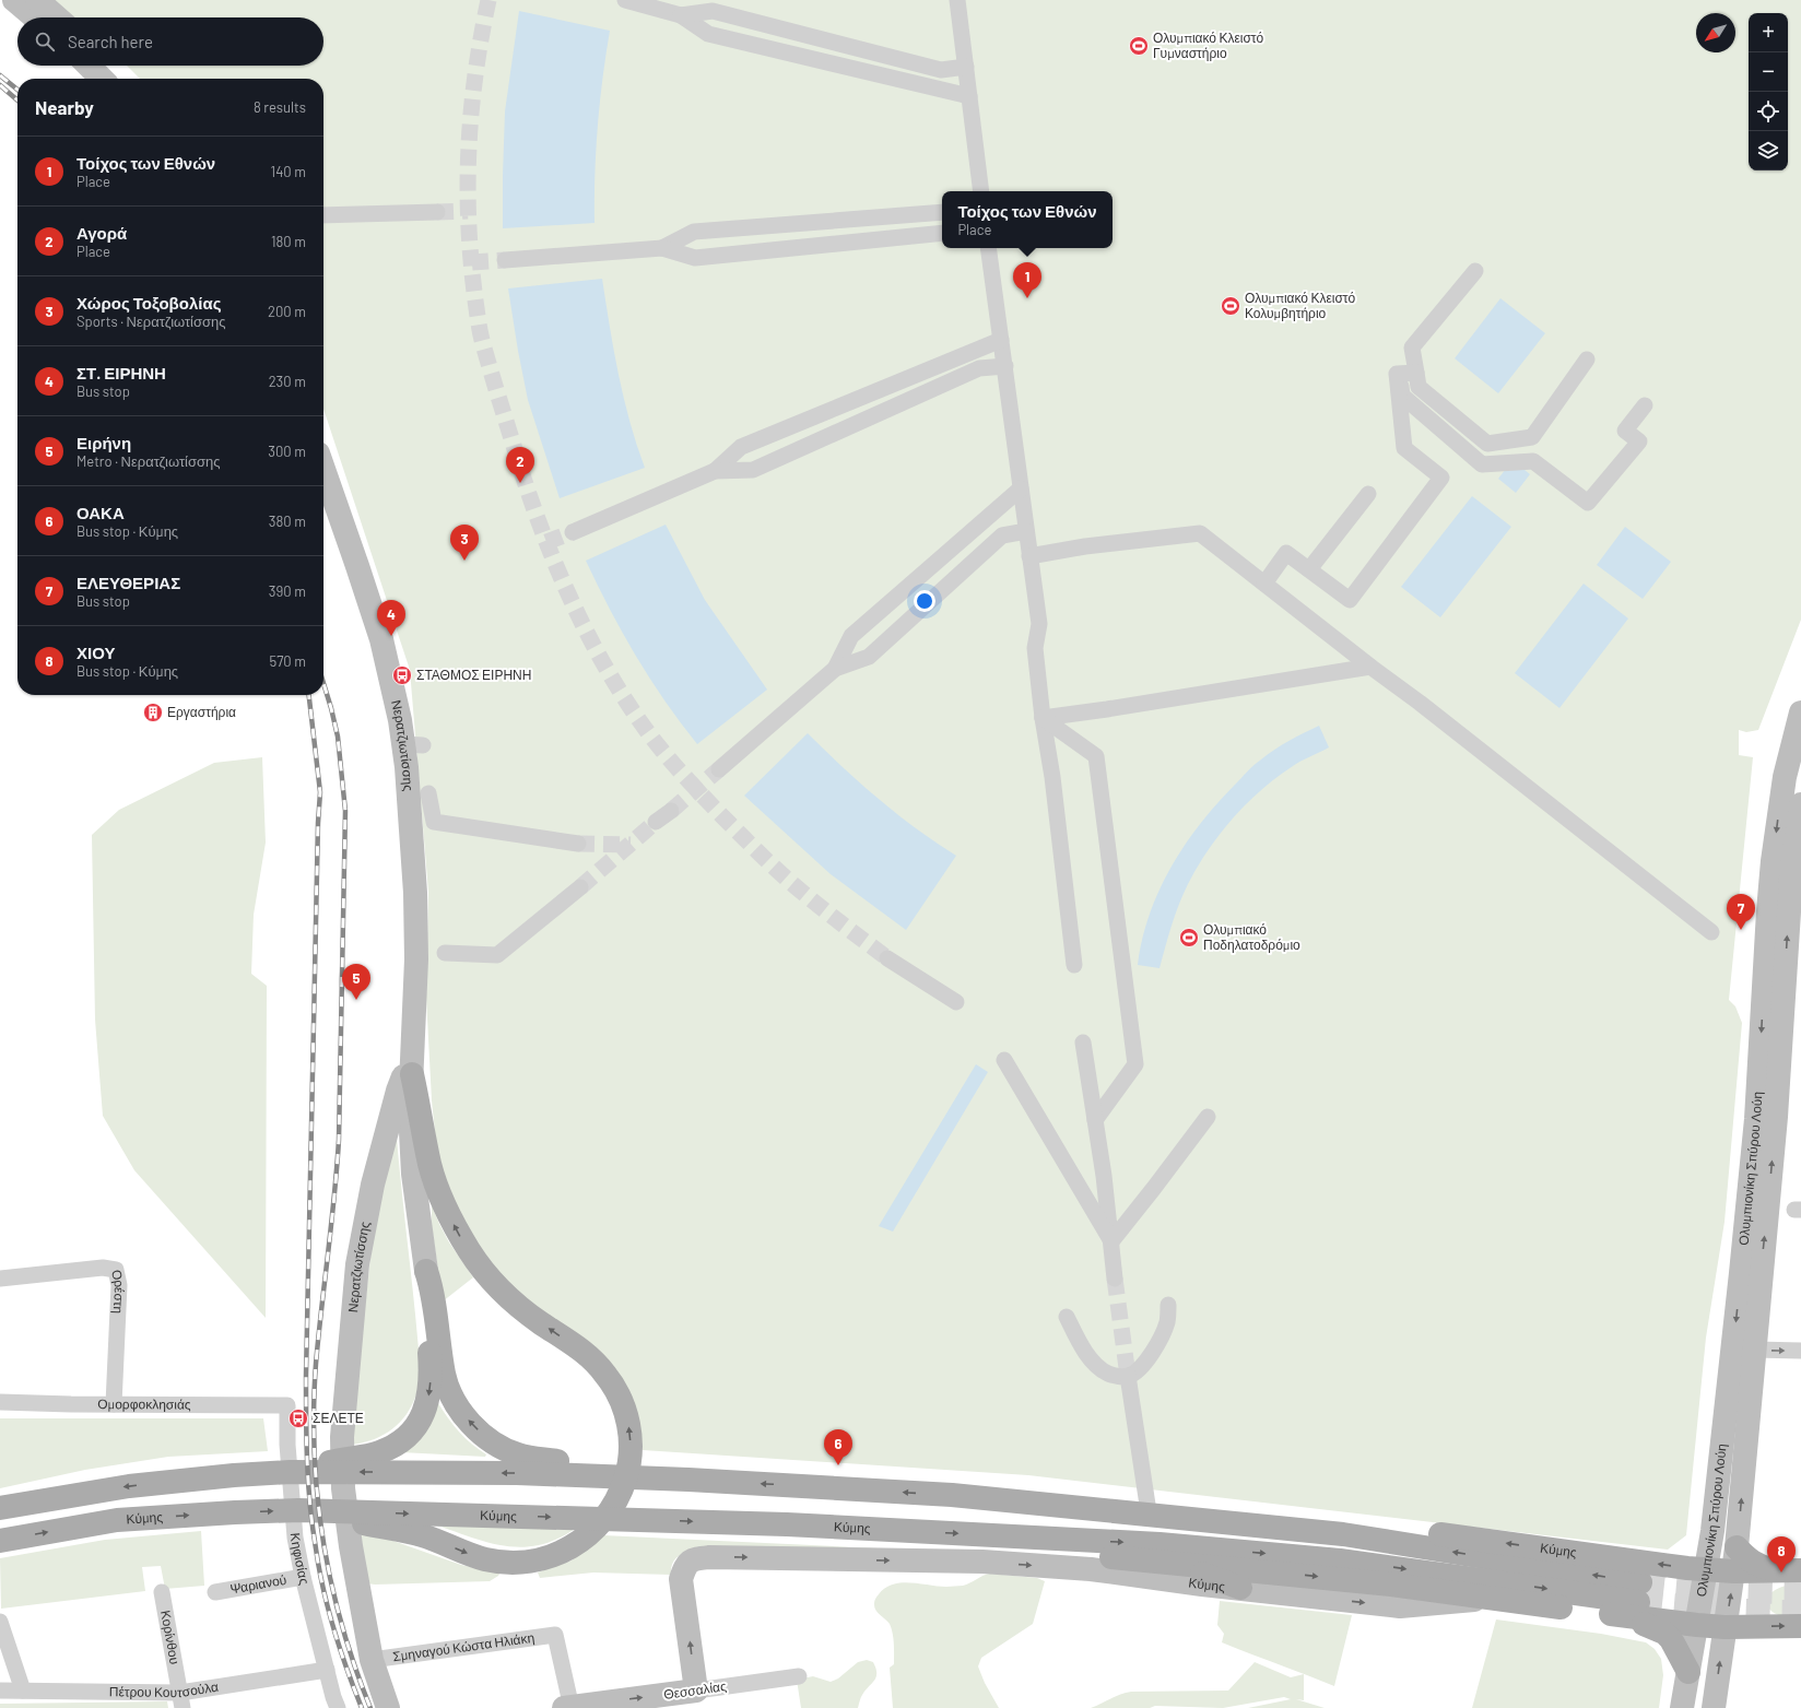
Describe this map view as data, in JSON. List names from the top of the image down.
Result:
{
  "streets": {
    "main road": [
      "Νερατζιωτίσσης",
      "Ολυμπιονίκη Σπύρου Λούη",
      "Κύμης",
      "Θεσσαλίας"
    ],
    "street": [
      "Ορέστη",
      "Ομορφοκλησιάς",
      "Κηφισίας",
      "Ψαριανού",
      "Κορίνθου",
      "Σμηναγού Κώστα Ηλιάκη",
      "Πέτρου Κουτσούλα"
    ]
  },
  "crossings": [
    ["Νερατζιωτίσσης", "Σμηναγού Κώστα Ηλιάκη"],
    ["Ολυμπιονίκη Σπύρου Λούη", "Κύμης"],
    ["Ορέστη", "Ομορφοκλησιάς"],
    ["Ομορφοκλησιάς", "Κηφισίας"],
    ["Κύμης", "Θεσσαλίας"],
    ["Κηφισίας", "Ψαριανού"],
    ["Κηφισίας", "Πέτρου Κουτσούλα"],
    ["Κορίνθου", "Πέτρου Κουτσούλα"],
    ["Σμηναγού Κώστα Ηλιάκη", "Θεσσαλίας"]
  ],
  "one_way": ["Θεσσαλίας"],
  "places": {
    "sports": ["Ολυμπιακό Κλειστό Γυμναστήριο", "Ολυμπιακό Κλειστό Κολυμβητήριο", "Ολυμπιακό Ποδηλατοδρόμιο"],
    "bus stop": ["ΣΤΑΘΜΟΣ ΕΙΡΗΝΗ", "ΣΕΛΕΤΕ"],
    "building": ["Εργαστήρια"]
  },
  "north": "bottom left",
  "page": {
    "map_buttons": ["+", "−"],
    "search": "Search here",
    "heading": ["Nearby", "8 results"],
    "list": [
      {
        "mark": "1",
        "name": "Τοίχος των Εθνών",
        "note": "Place",
        "value": "140 m"
      },
      {
        "mark": "2",
        "name": "Αγορά",
        "note": "Place",
        "value": "180 m"
      },
      {
        "mark": "3",
        "name": "Χώρος Τοξοβολίας",
        "note": "Sports · Νερατζιωτίσσης",
        "value": "200 m"
      },
      {
        "mark": "4",
        "name": "ΣΤ. ΕΙΡΗΝΗ",
        "note": "Bus stop",
        "value": "230 m"
      },
      {
        "mark": "5",
        "name": "Ειρήνη",
        "note": "Metro · Νερατζιωτίσσης",
        "value": "300 m"
      },
      {
        "mark": "6",
        "name": "ΟΑΚΑ",
        "note": "Bus stop · Κύμης",
        "value": "380 m"
      },
      {
        "mark": "7",
        "name": "ΕΛΕΥΘΕΡΙΑΣ",
        "note": "Bus stop",
        "value": "390 m"
      },
      {
        "mark": "8",
        "name": "ΧΙΟΥ",
        "note": "Bus stop · Κύμης",
        "value": "570 m"
      }
    ],
    "popup": ["Τοίχος των Εθνών", "Place"],
    "pins": [
      "1",
      "2",
      "3",
      "4",
      "7",
      "5",
      "6",
      "8"
    ]
  }
}
